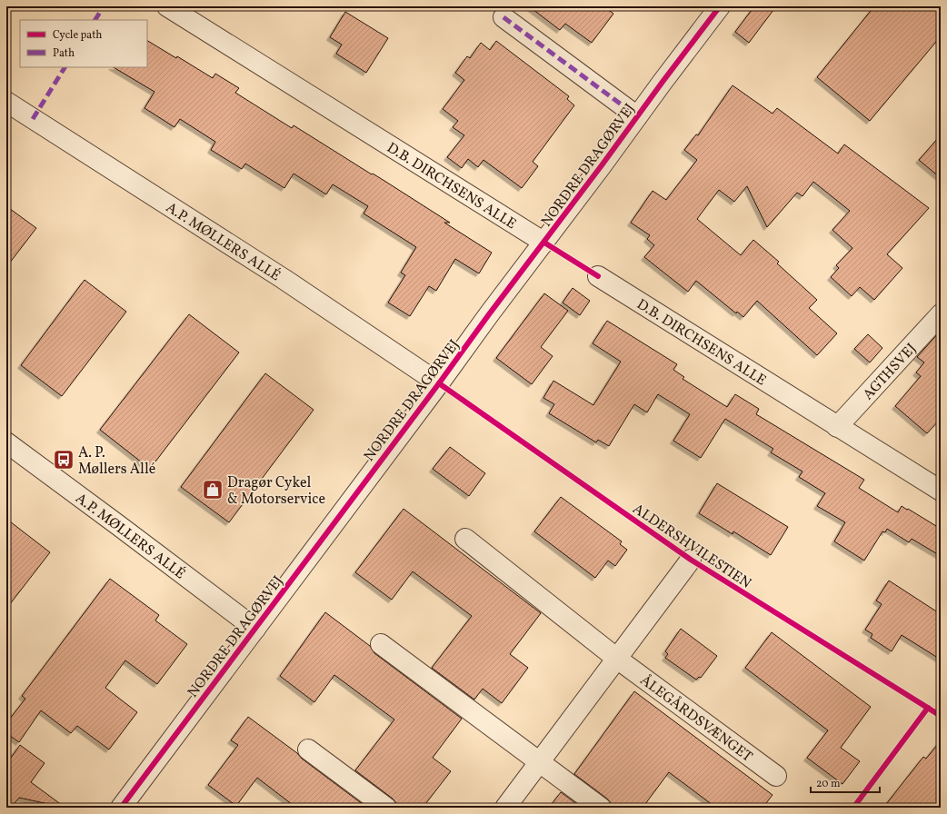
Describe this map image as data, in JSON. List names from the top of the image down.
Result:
{
  "streets": {
    "street": [
      "NORDRE DRAGØRVEJ",
      "D.B. DIRCHSENS ALLE",
      "A.P. MØLLERS ALLÉ",
      "AGTHSVEJ",
      "ÅLEGÅRDSVÆNGET"
    ],
    "cycle path": ["ALDERSHVILESTIEN"]
  },
  "crossings": [
    ["NORDRE DRAGØRVEJ", "D.B. DIRCHSENS ALLE"],
    ["NORDRE DRAGØRVEJ", "A.P. MØLLERS ALLÉ"],
    ["D.B. DIRCHSENS ALLE", "AGTHSVEJ"]
  ],
  "places": {
    "bus stop": ["A. P. Møllers Allé"],
    "shop": ["Dragør Cykel & Motorservice"]
  },
  "legend": ["Cycle path", "Path"],
  "scale_bar": "20 m"
}
